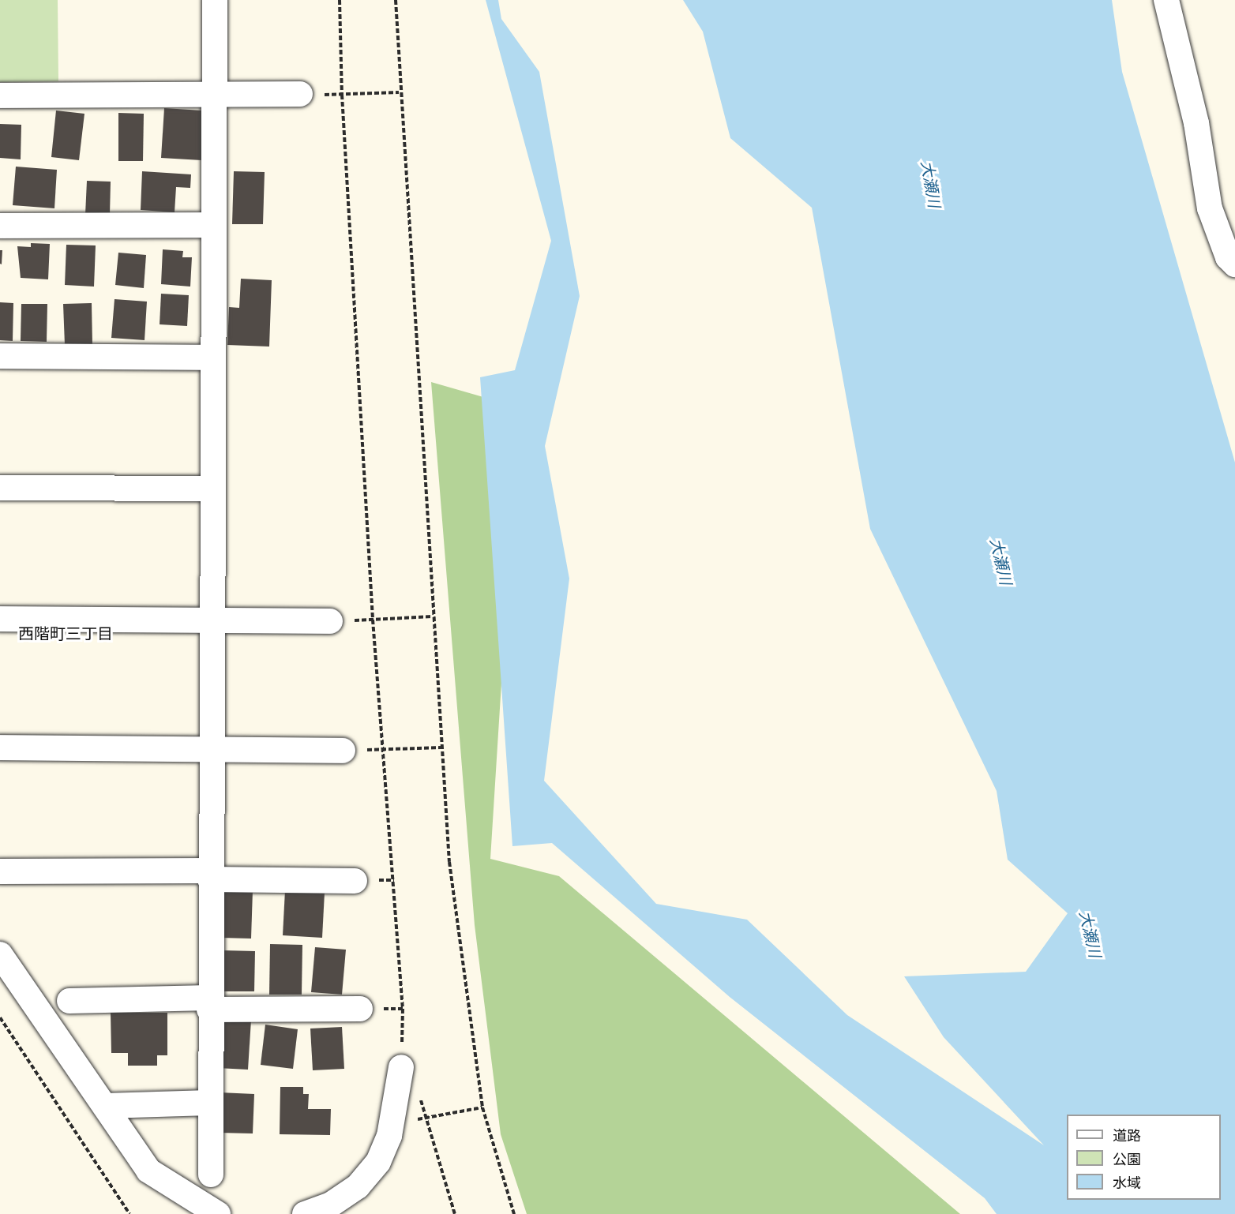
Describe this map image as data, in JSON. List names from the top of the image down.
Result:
{
  "districts": ["西階町三丁目"],
  "water": ["大瀬川"],
  "legend": ["道路", "公園", "水域"]
}
